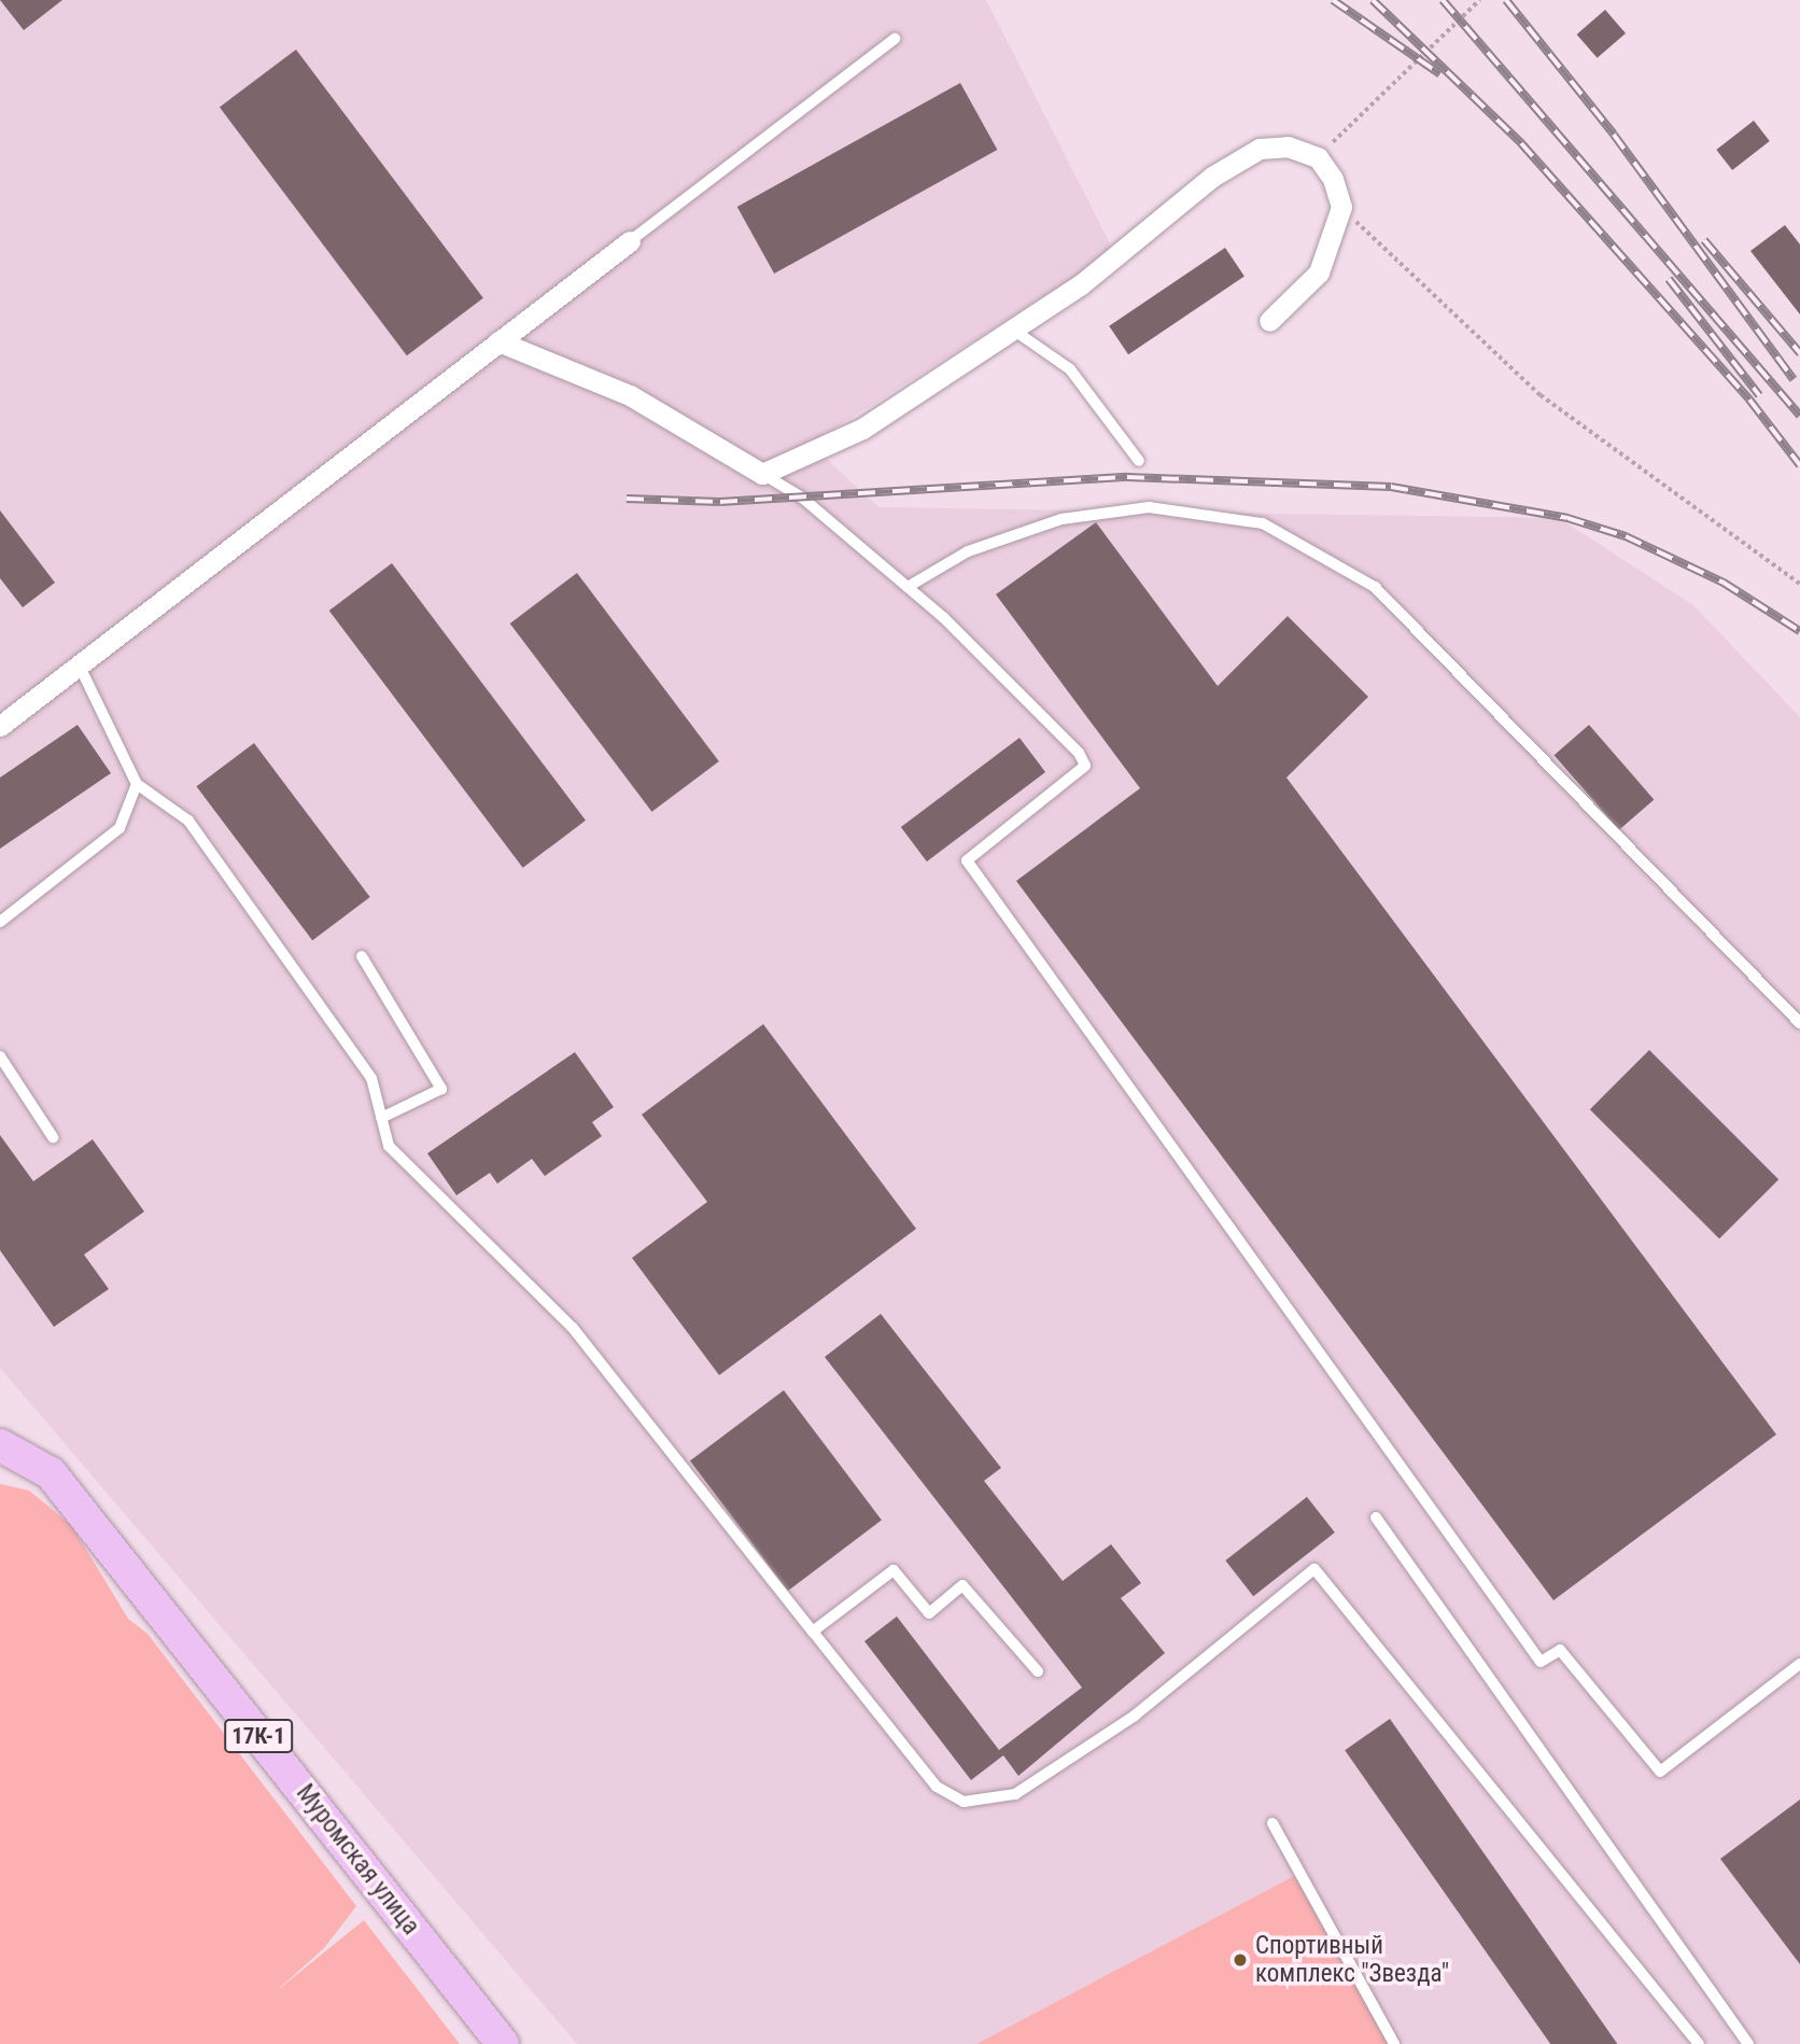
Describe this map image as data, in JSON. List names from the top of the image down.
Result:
{
  "streets": {
    "main road": ["17К-1", "Муромская улица"]
  },
  "places": ["Спортивный комплекс \"Звезда\""]
}
